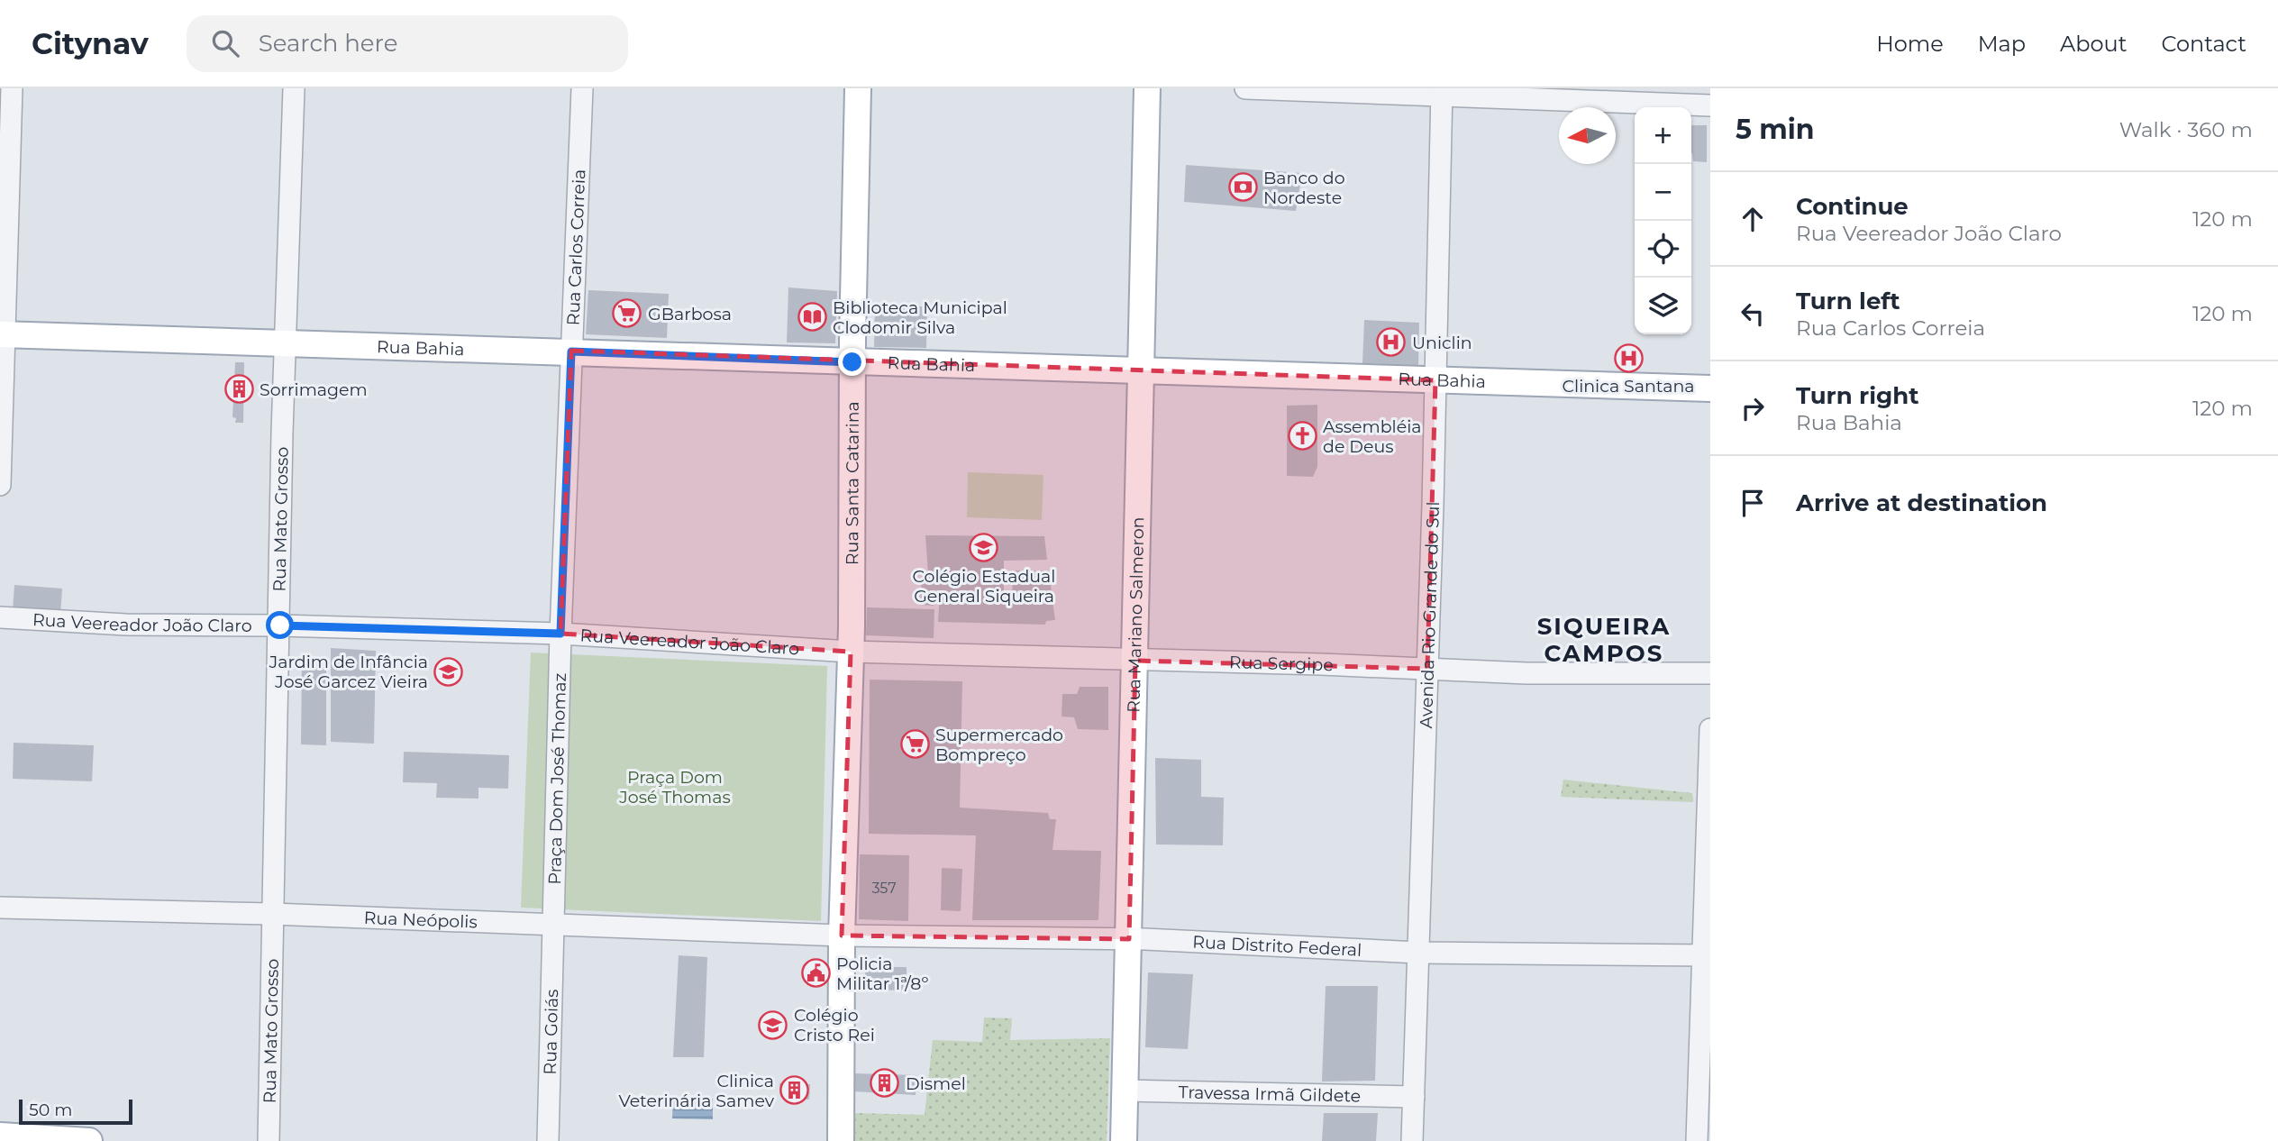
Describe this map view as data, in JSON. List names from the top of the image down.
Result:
{
  "streets": {
    "main road": ["Rua Bahia", "Rua Santa Catarina", "Rua Mariano Salmeron"],
    "street": [
      "Rua Carlos Correia",
      "Rua Mato Grosso",
      "Avenida Rio Grande do Sul",
      "Rua Veereador João Claro",
      "Rua Sergipe",
      "Praça Dom José Thomaz",
      "Rua Neópolis",
      "Rua Distrito Federal",
      "Rua Goiás",
      "Travessa Irmã Gildete"
    ]
  },
  "crossings": [
    ["Rua Carlos Correia", "Rua Bahia"],
    ["Rua Carlos Correia", "Rua Veereador João Claro"],
    ["Rua Carlos Correia", "Praça Dom José Thomaz"],
    ["Rua Bahia", "Rua Santa Catarina"],
    ["Rua Bahia", "Rua Mato Grosso"],
    ["Rua Bahia", "Rua Mariano Salmeron"],
    ["Rua Bahia", "Avenida Rio Grande do Sul"],
    ["Rua Santa Catarina", "Rua Veereador João Claro"],
    ["Rua Santa Catarina", "Rua Sergipe"],
    ["Rua Santa Catarina", "Rua Neópolis"],
    ["Rua Santa Catarina", "Rua Distrito Federal"],
    ["Rua Mato Grosso", "Rua Veereador João Claro"],
    ["Rua Mato Grosso", "Rua Neópolis"],
    ["Rua Mariano Salmeron", "Rua Sergipe"],
    ["Rua Mariano Salmeron", "Rua Distrito Federal"],
    ["Rua Mariano Salmeron", "Travessa Irmã Gildete"],
    ["Avenida Rio Grande do Sul", "Rua Sergipe"],
    ["Avenida Rio Grande do Sul", "Rua Distrito Federal"],
    ["Avenida Rio Grande do Sul", "Travessa Irmã Gildete"],
    ["Rua Veereador João Claro", "Rua Sergipe"],
    ["Rua Veereador João Claro", "Praça Dom José Thomaz"],
    ["Praça Dom José Thomaz", "Rua Neópolis"],
    ["Praça Dom José Thomaz", "Rua Goiás"],
    ["Rua Neópolis", "Rua Distrito Federal"],
    ["Rua Neópolis", "Rua Goiás"]
  ],
  "districts": ["SIQUEIRA CAMPOS"],
  "parks": ["Praça Dom José Thomas"],
  "places": {
    "bank": ["Banco do Nordeste"],
    "supermarket": ["GBarbosa", "Supermercado Bompreço"],
    "library": ["Biblioteca Municipal Clodomir Silva"],
    "hospital": ["Uniclin", "Clinica Santana"],
    "building": ["Sorrimagem", "Dismel", "Clinica Veterinária Samev"],
    "church": ["Assembléia de Deus"],
    "school or university": ["Colégio Estadual General Siqueira", "Jardim de Infância José Garcez Vieira", "Colégio Cristo Rei"],
    "public building": ["Policia Militar 1ª/8º"]
  },
  "house_numbers": ["357"],
  "scale_bar": "50 m",
  "north": "left",
  "page": {
    "header": "Citynav",
    "search": "Search here",
    "nav": [
      "Home",
      "Map",
      "About",
      "Contact"
    ],
    "heading": ["5 min", "Walk · 360 m"],
    "map_buttons": ["+", "−"],
    "list": [
      ["Continue", "Rua Veereador João Claro", "120 m"],
      ["Turn left", "Rua Carlos Correia", "120 m"],
      ["Turn right", "Rua Bahia", "120 m"],
      "Arrive at destination"
    ],
    "scale": "50 m"
  }
}
